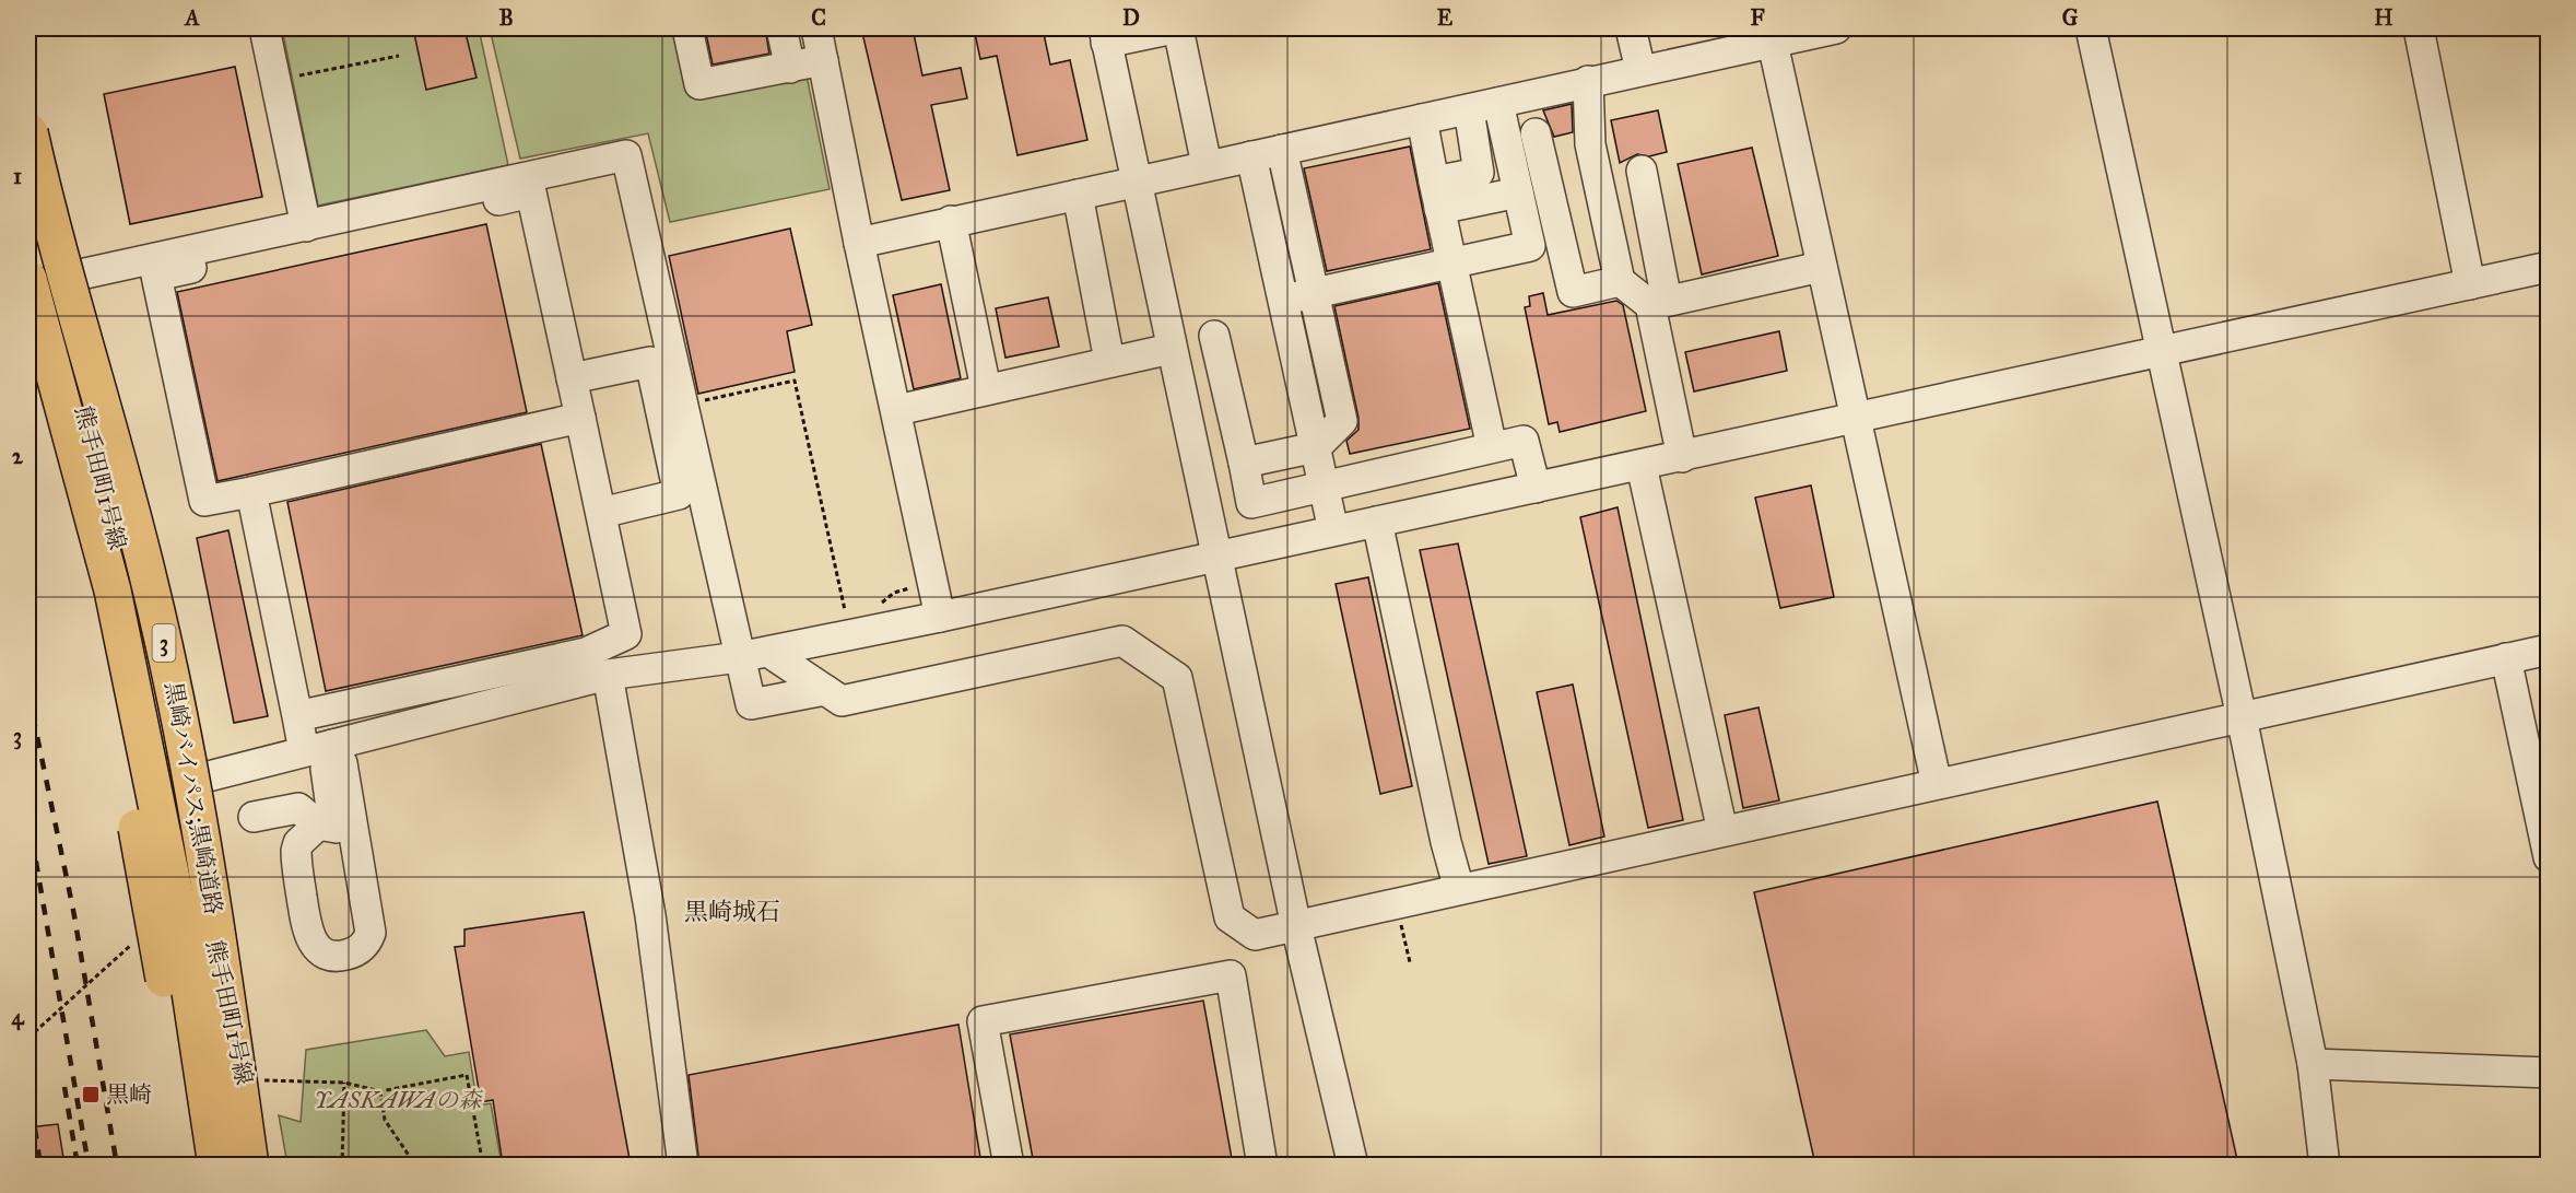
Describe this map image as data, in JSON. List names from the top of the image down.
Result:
{
  "streets": {
    "highway": ["3", "黒崎バイパス;黒崎道路"],
    "street": ["熊手田町1号線"]
  },
  "districts": ["黒崎城石"],
  "parks": ["YASKAWAの森"],
  "places": {
    "transit": ["黒崎"]
  },
  "grid": {
    "columns": [
      "A",
      "B",
      "C",
      "D",
      "E",
      "F",
      "G",
      "H"
    ],
    "rows": [
      "1",
      "2",
      "3",
      "4"
    ]
  }
}
